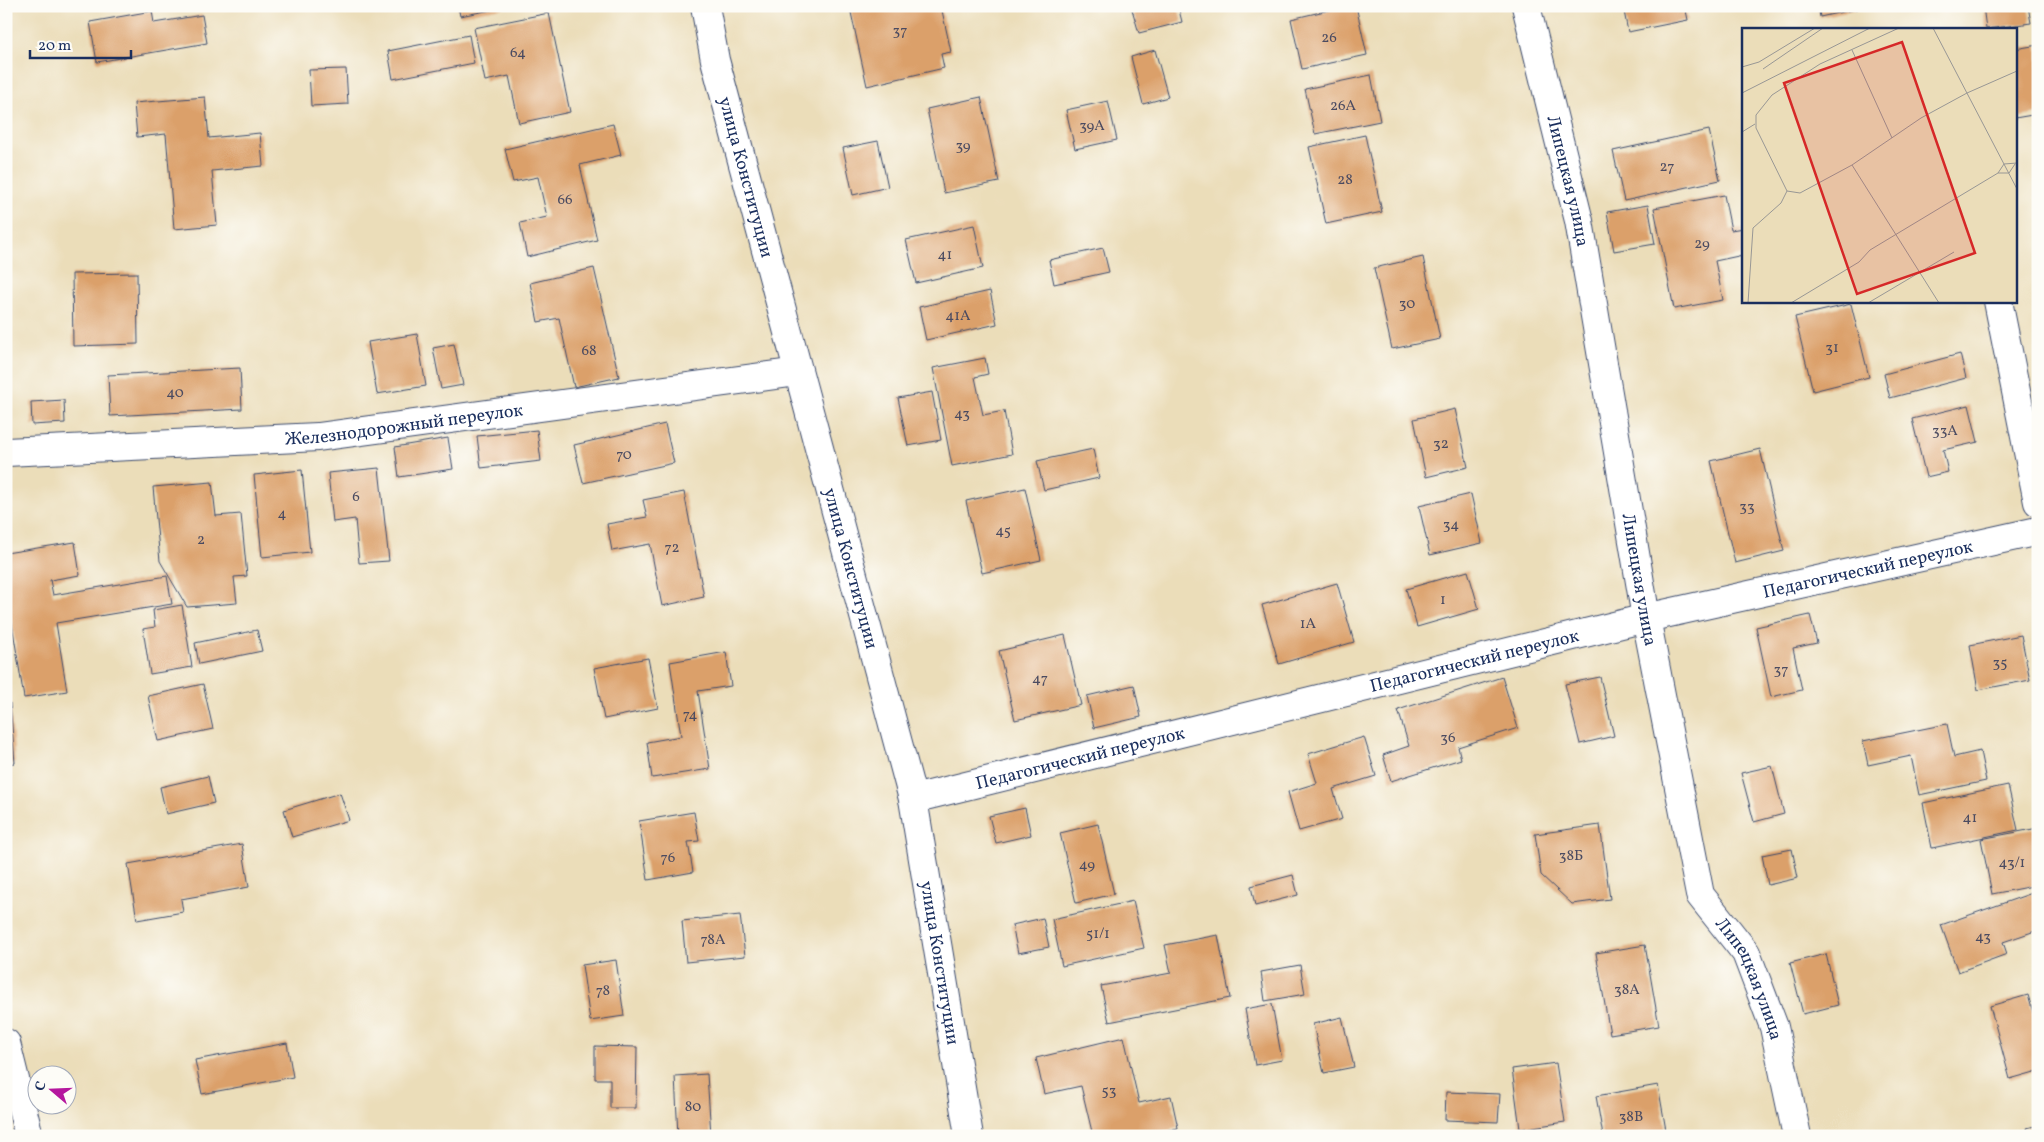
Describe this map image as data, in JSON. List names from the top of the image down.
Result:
{
  "streets": {
    "street": [
      "улица Конституции",
      "Липецкая улица",
      "Железнодорожный переулок",
      "Педагогический переулок"
    ]
  },
  "crossings": [
    ["улица Конституции", "Железнодорожный переулок"],
    ["улица Конституции", "Педагогический переулок"],
    ["Липецкая улица", "Педагогический переулок"]
  ],
  "house_numbers": [
    "37",
    "26",
    "64",
    "26А",
    "39А",
    "39",
    "27",
    "28",
    "66",
    "29",
    "41",
    "30",
    "41А",
    "31",
    "68",
    "40",
    "43",
    "33А",
    "32",
    "70",
    "6",
    "33",
    "4",
    "34",
    "45",
    "2",
    "72",
    "1",
    "1А",
    "35",
    "37",
    "47",
    "74",
    "36",
    "41",
    "38Б",
    "76",
    "43/1",
    "49",
    "51/1",
    "43",
    "78А",
    "38А",
    "78",
    "53",
    "80",
    "38В"
  ],
  "scale_bar": "20 m",
  "north": "left"
}
